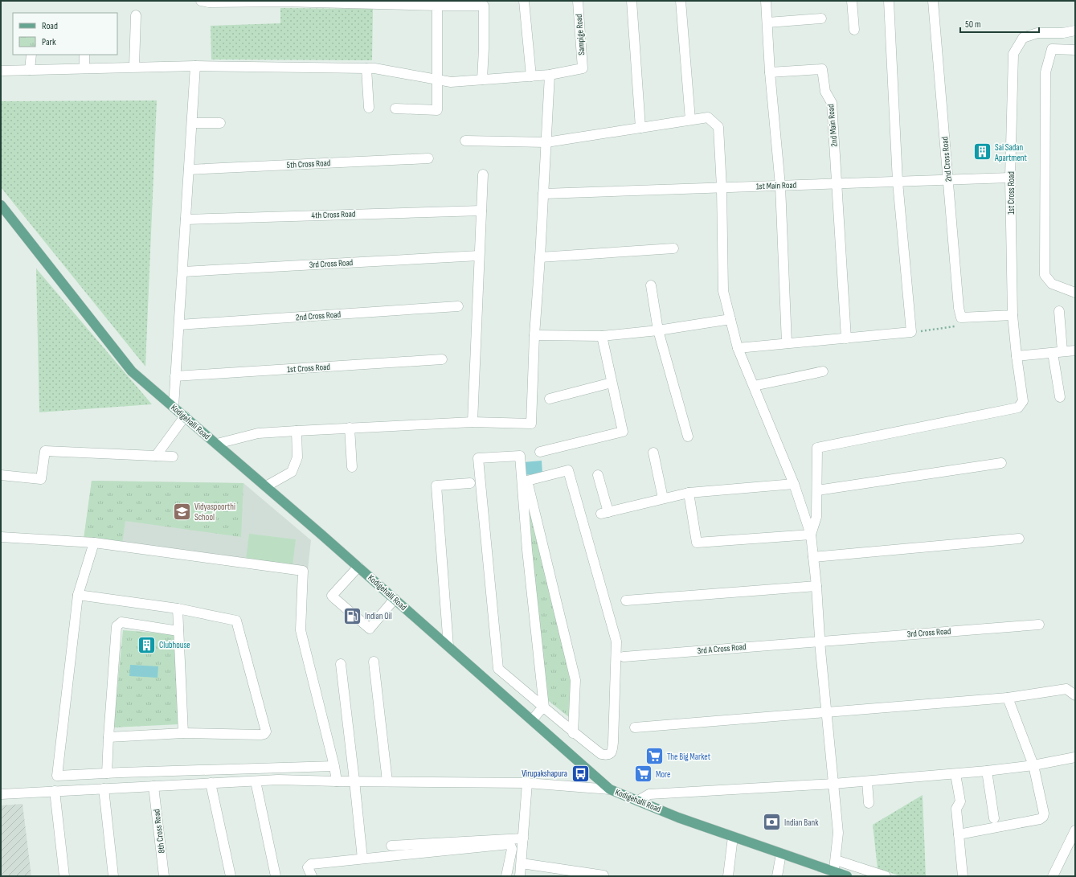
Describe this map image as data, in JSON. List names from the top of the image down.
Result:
{
  "streets": {
    "main road": ["Kodigehalli Road"],
    "street": [
      "Sampige Road",
      "2nd Main Road",
      "2nd Cross Road",
      "5th Cross Road",
      "1st Main Road",
      "1st Cross Road",
      "4th Cross Road",
      "3rd Cross Road",
      "3rd A Cross Road",
      "8th Cross Road"
    ]
  },
  "crossings": [
    ["2nd Main Road", "1st Main Road"],
    ["2nd Cross Road", "1st Main Road"],
    ["1st Main Road", "1st Cross Road"],
    ["3rd Cross Road", "3rd A Cross Road"]
  ],
  "places": {
    "building": ["Sai Sadan Apartment", "Clubhouse"],
    "school or university": ["Vidyaspoorthi School"],
    "fuel station": ["Indian Oil"],
    "supermarket": ["The Big Market", "More"],
    "bus stop": ["Virupakshapura"],
    "bank": ["Indian Bank"]
  },
  "legend": ["Road", "Park"],
  "scale_bar": "50 m"
}
